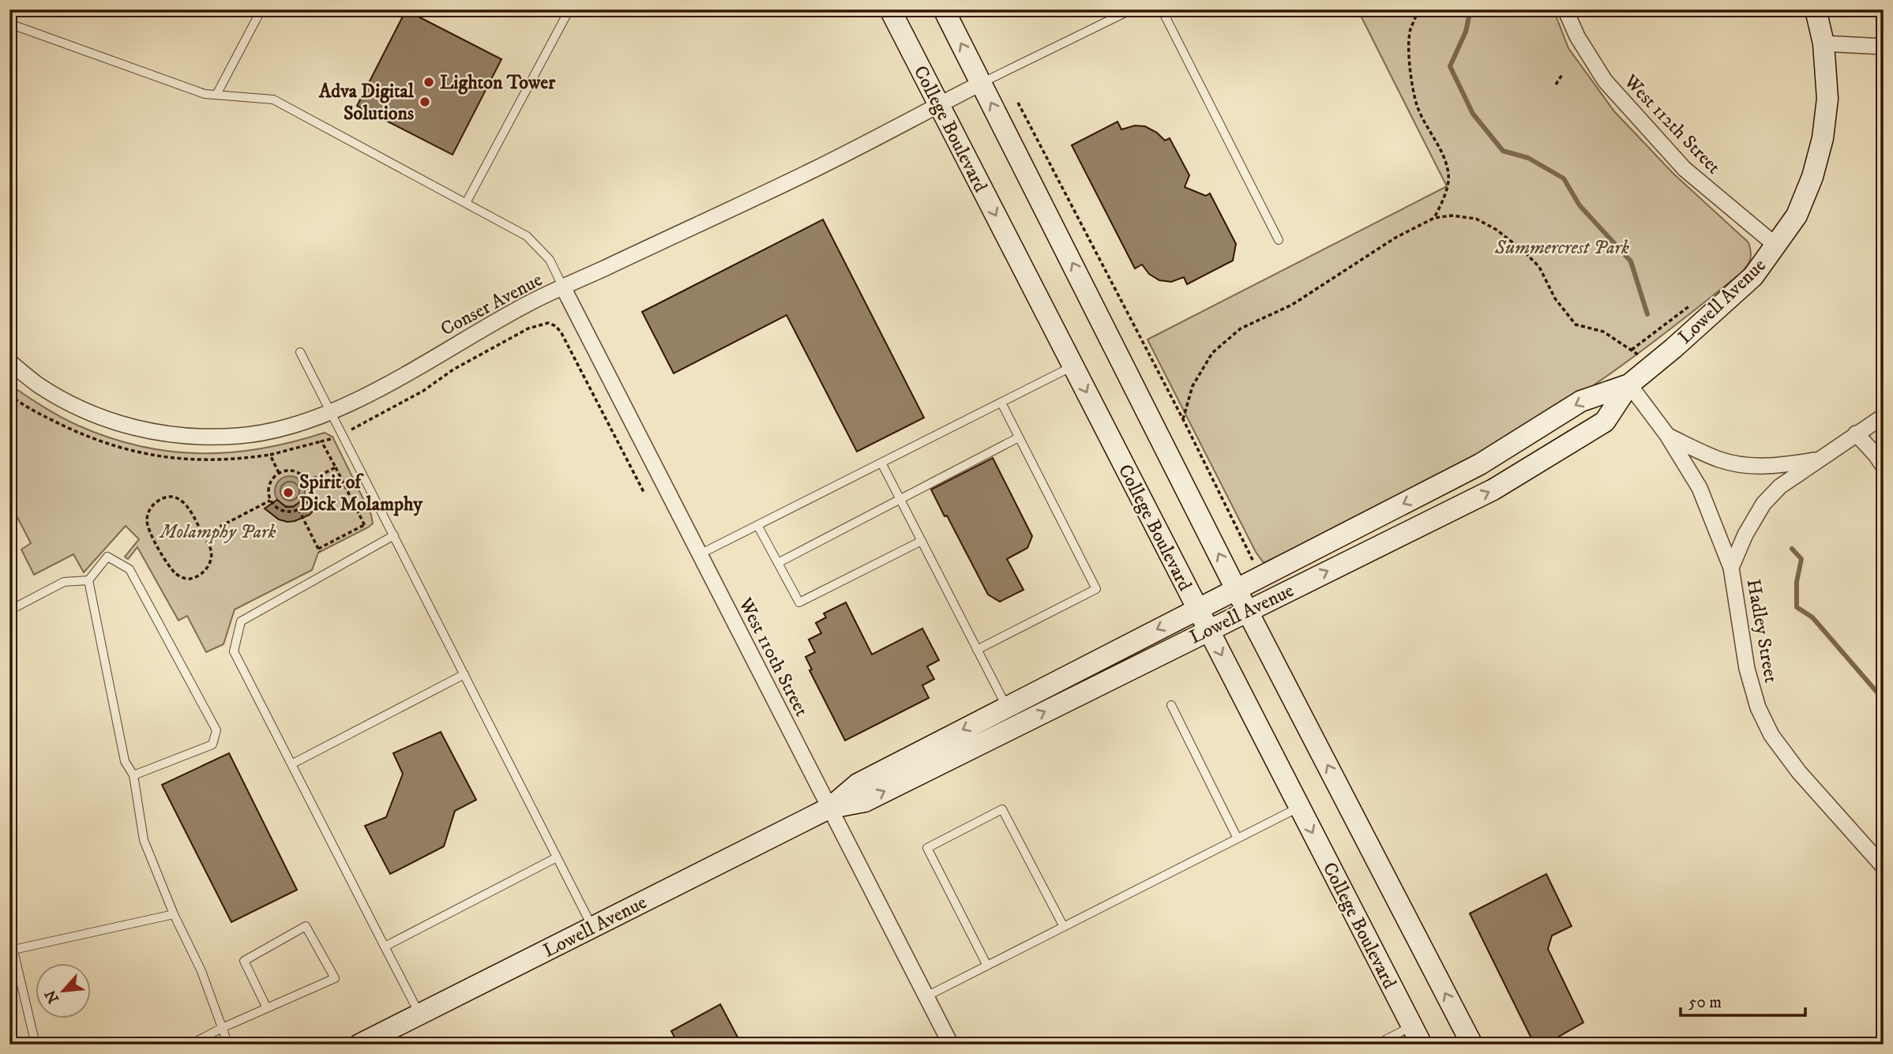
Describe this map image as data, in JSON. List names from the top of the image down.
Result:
{
  "streets": {
    "street": [
      "West 112th Street",
      "College Boulevard",
      "Lowell Avenue",
      "Conser Avenue",
      "Hadley Street",
      "West 110th Street"
    ]
  },
  "crossings": [
    ["West 112th Street", "Lowell Avenue"],
    ["College Boulevard", "Lowell Avenue"],
    ["College Boulevard", "Conser Avenue"],
    ["Lowell Avenue", "Hadley Street"],
    ["Lowell Avenue", "West 110th Street"],
    ["Conser Avenue", "West 110th Street"]
  ],
  "parks": ["Summercrest Park", "Molamphy Park"],
  "places": ["Lighton Tower", "Adva Digital Solutions", "Spirit of Dick Molamphy"],
  "scale_bar": "50 m",
  "north": "bottom left"
}
